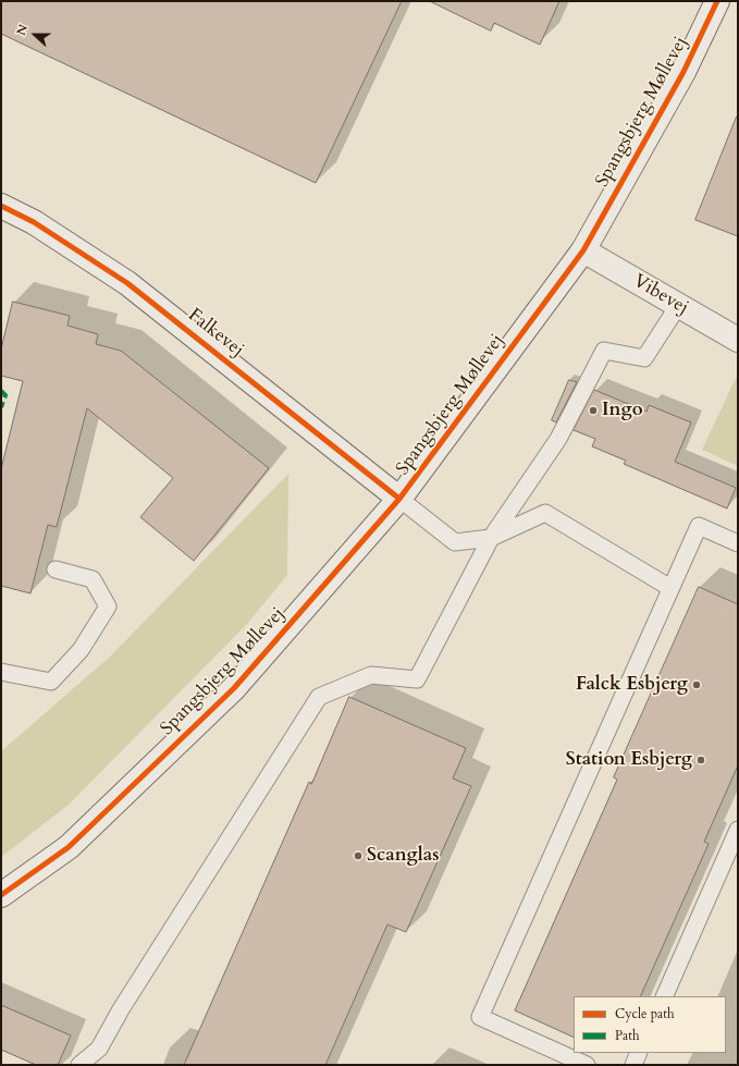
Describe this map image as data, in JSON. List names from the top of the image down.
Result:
{
  "streets": {
    "street": ["Spangsbjerg Møllevej", "Vibevej", "Falkevej"]
  },
  "crossings": [
    ["Spangsbjerg Møllevej", "Vibevej"],
    ["Spangsbjerg Møllevej", "Falkevej"]
  ],
  "places": [
    "Ingo",
    "Falck Esbjerg",
    "Station Esbjerg",
    "Scanglas"
  ],
  "legend": ["Cycle path", "Path"],
  "north": "left"
}
